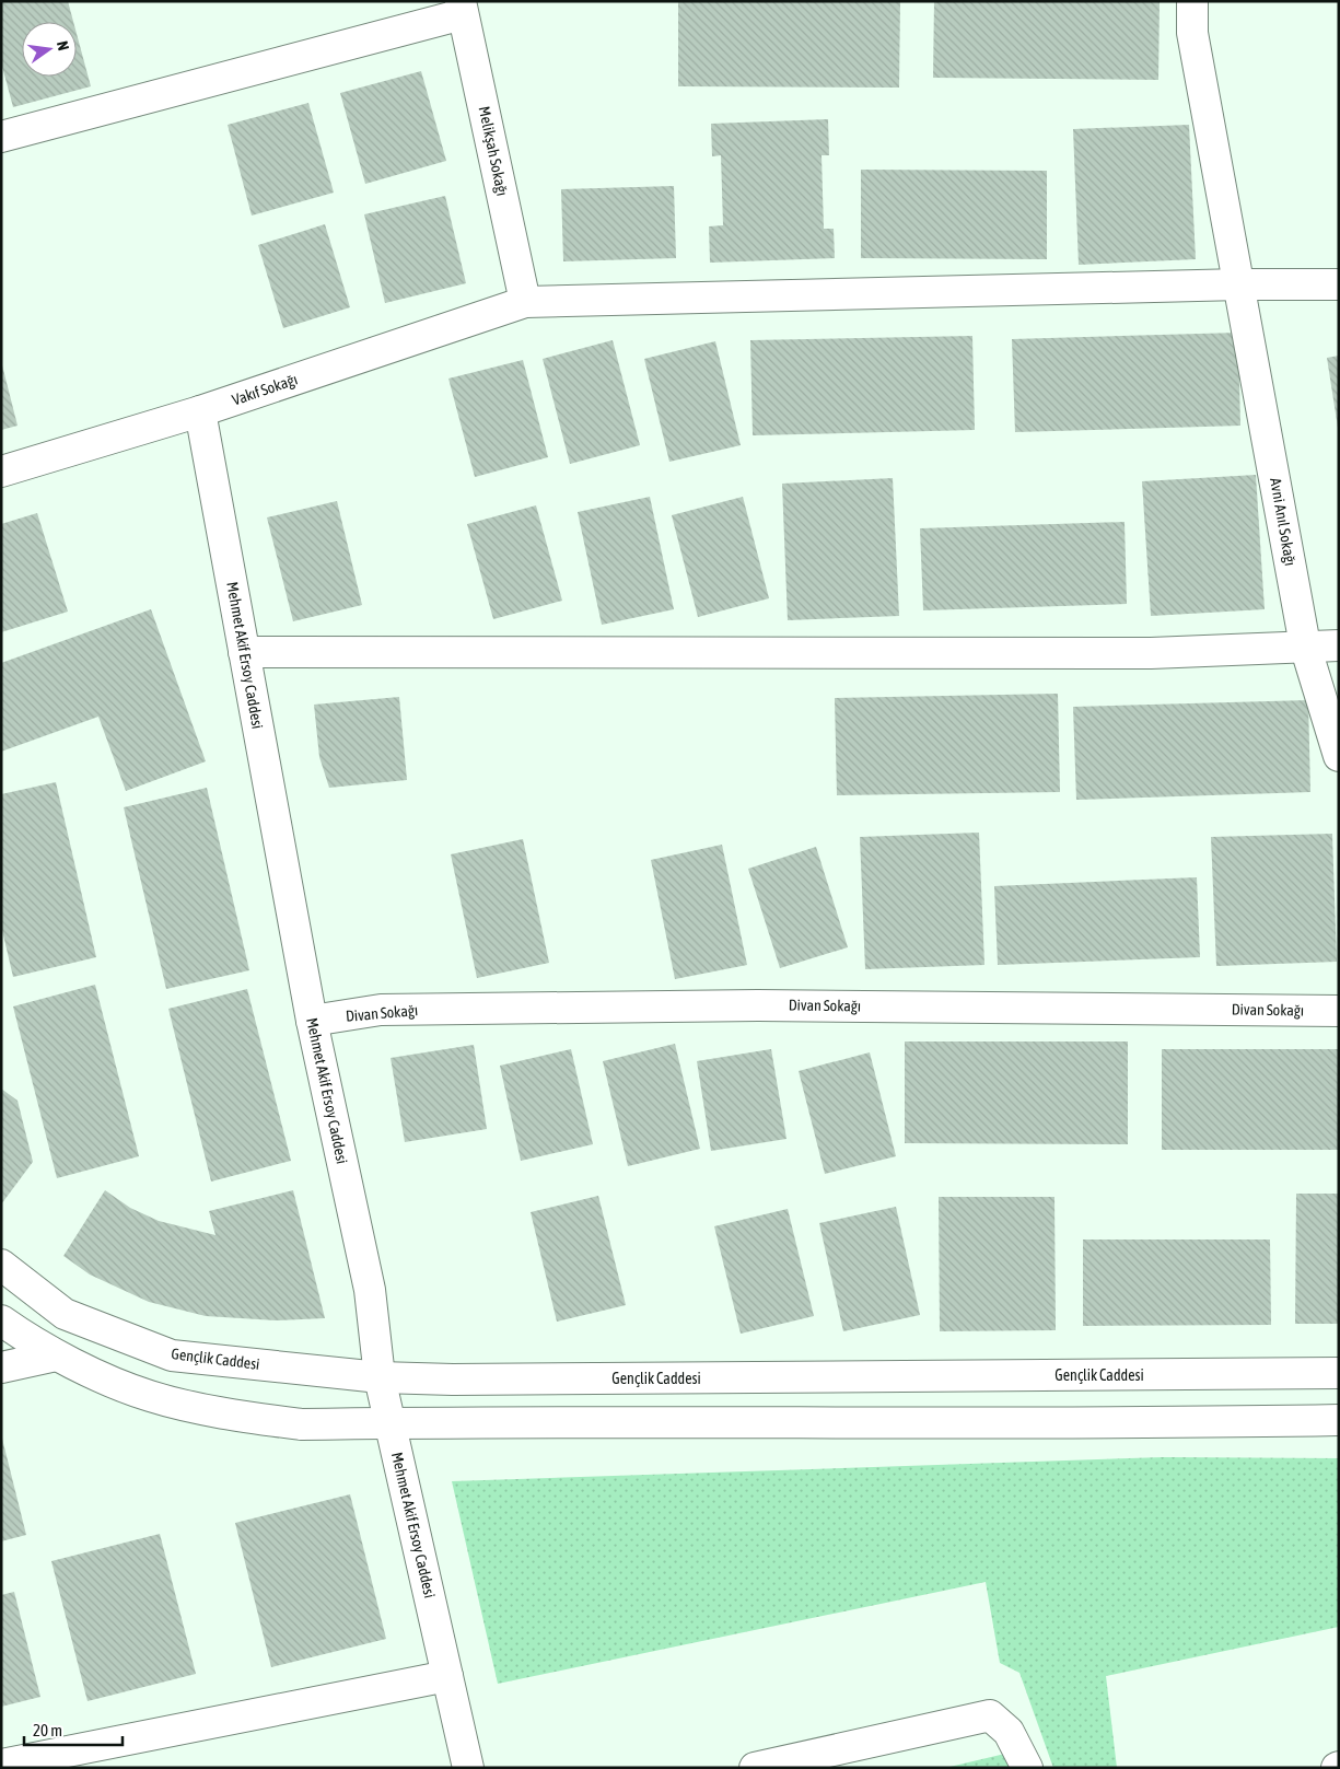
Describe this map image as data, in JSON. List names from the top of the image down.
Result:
{
  "streets": {
    "street": [
      "Melikşah Sokağı",
      "Vakıf Sokağı",
      "Avni Anıl Sokağı",
      "Mehmet Akif Ersoy Caddesi",
      "Divan Sokağı",
      "Gençlik Caddesi"
    ]
  },
  "crossings": [
    ["Melikşah Sokağı", "Vakıf Sokağı"],
    ["Vakıf Sokağı", "Avni Anıl Sokağı"],
    ["Vakıf Sokağı", "Mehmet Akif Ersoy Caddesi"],
    ["Mehmet Akif Ersoy Caddesi", "Divan Sokağı"],
    ["Mehmet Akif Ersoy Caddesi", "Gençlik Caddesi"]
  ],
  "scale_bar": "20 m",
  "north": "right"
}
